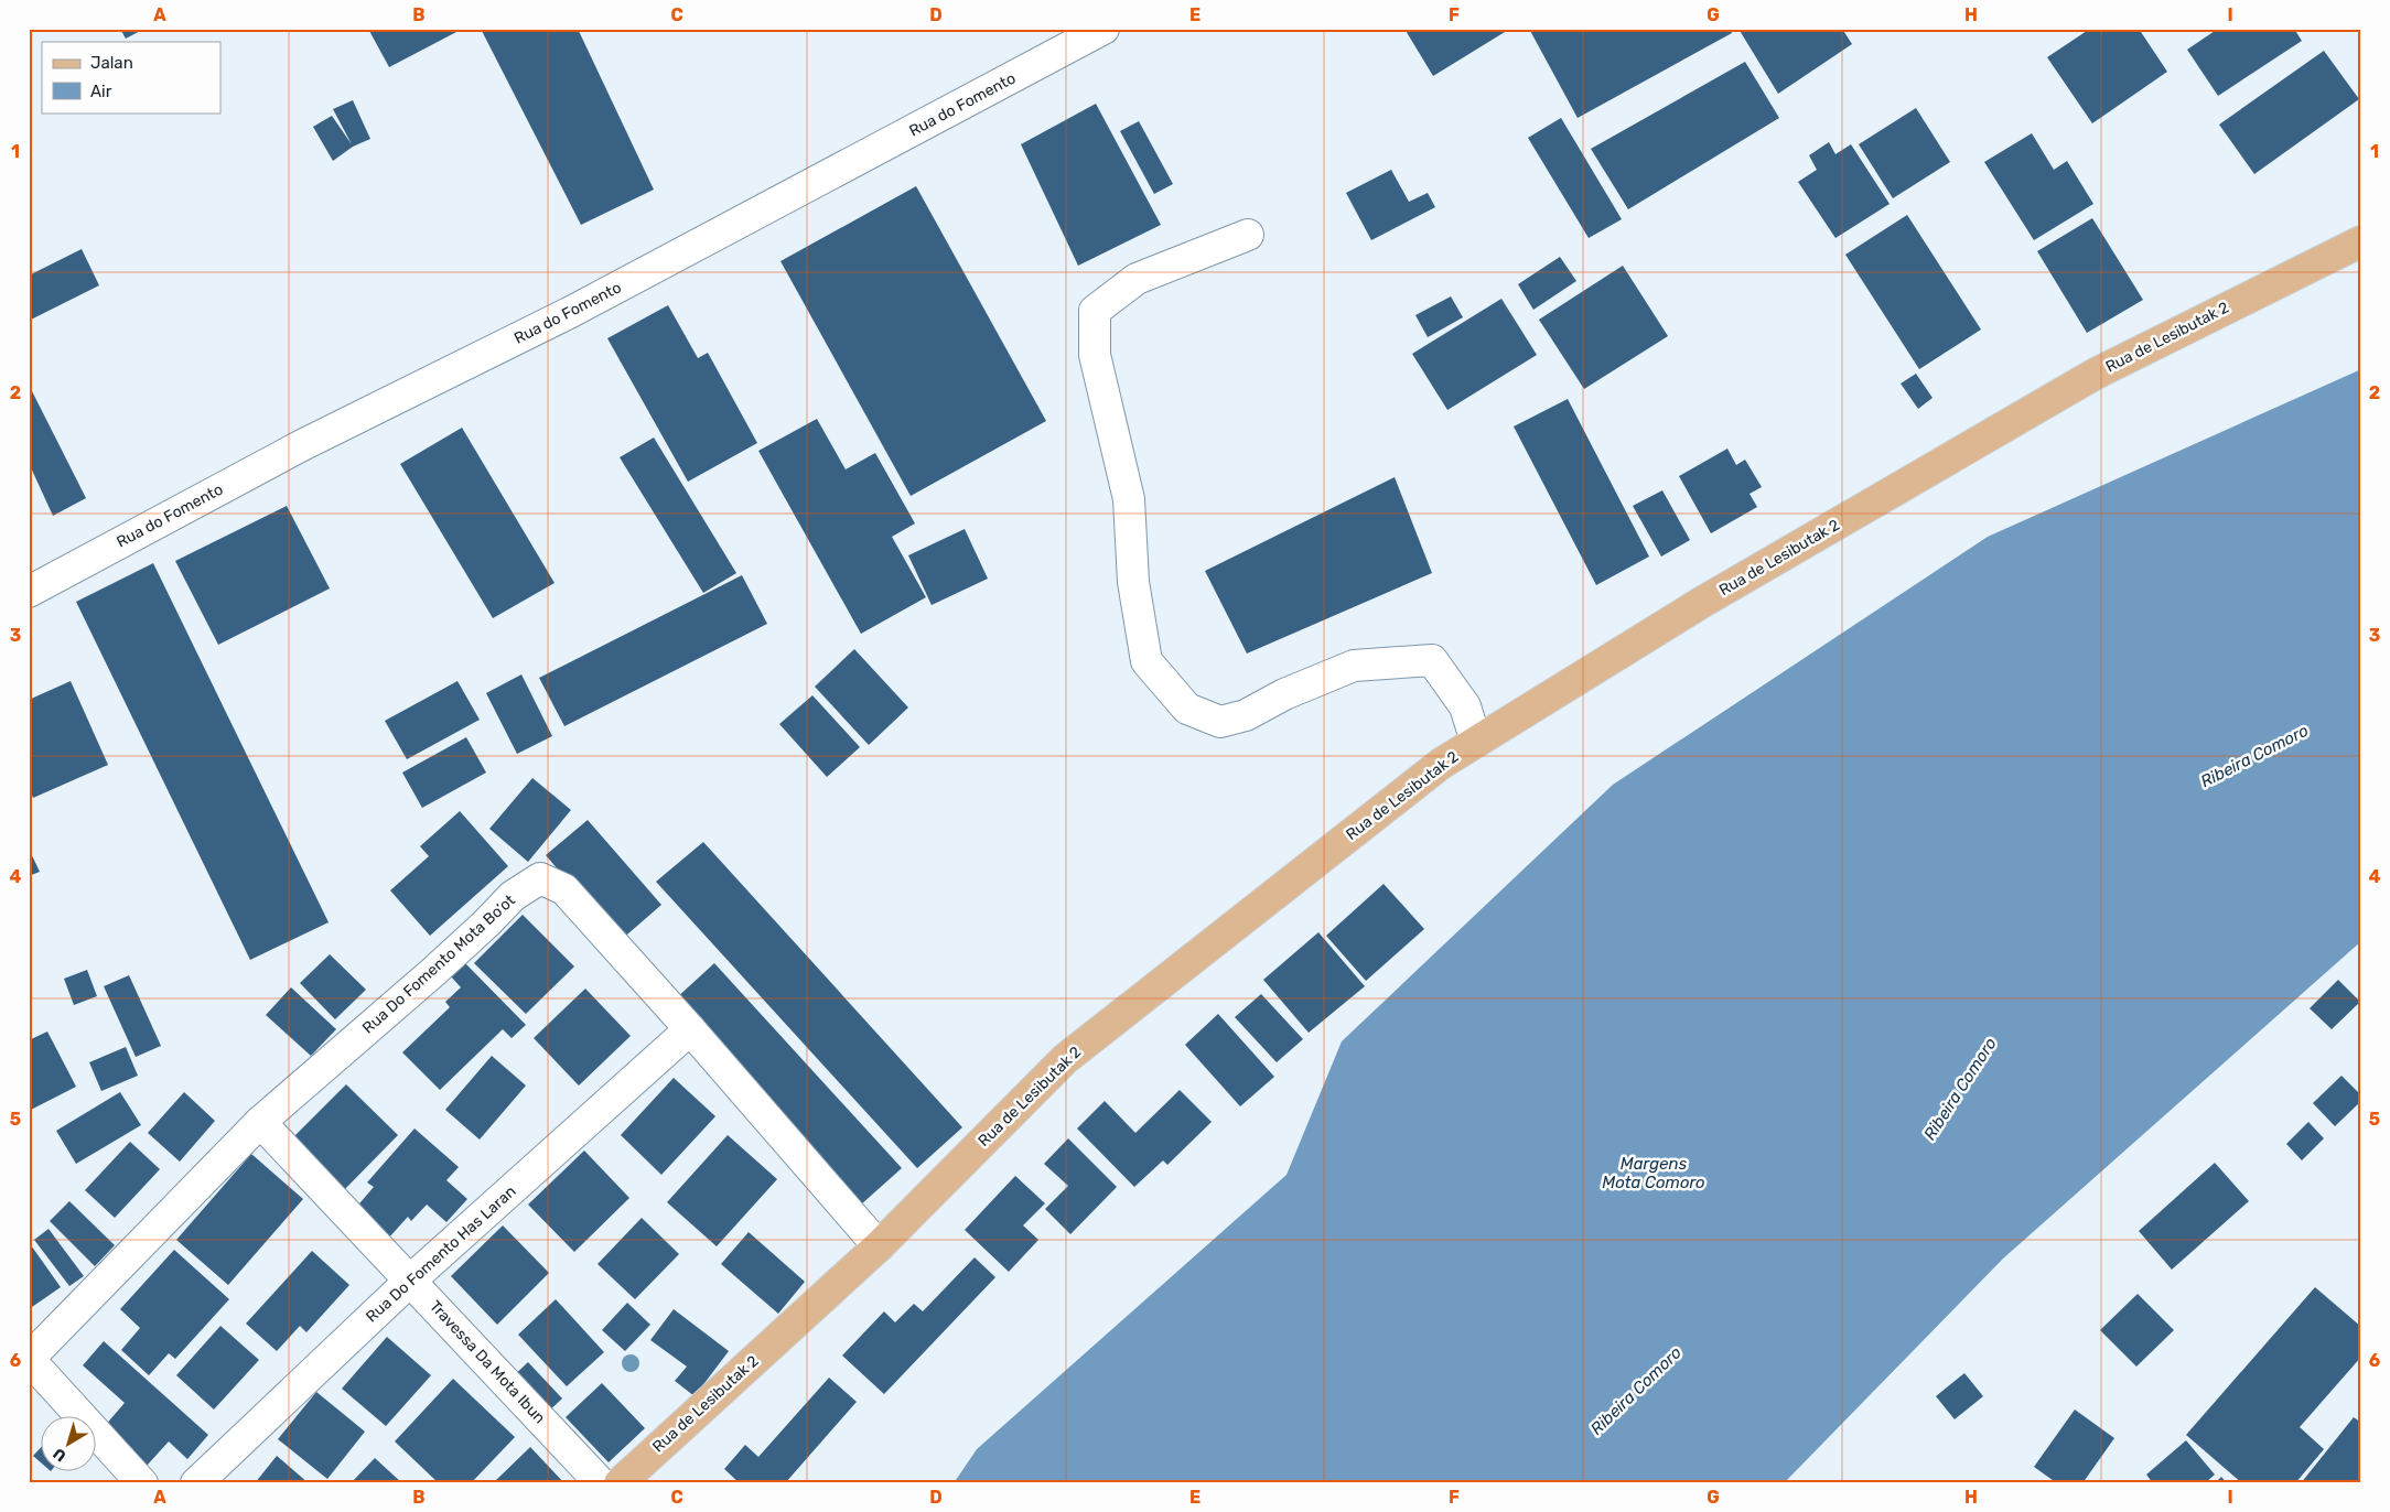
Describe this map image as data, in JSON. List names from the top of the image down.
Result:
{
  "streets": {
    "main road": ["Rua de Lesibutak 2"],
    "street": [
      "Rua do Fomento",
      "Rua Do Fomento Mota Bo’ot",
      "Rua Do Fomento Has Laran",
      "Travessa Da Mota Ibun"
    ]
  },
  "crossings": [
    ["Rua de Lesibutak 2", "Rua Do Fomento Mota Bo’ot"],
    ["Rua Do Fomento Mota Bo’ot", "Rua Do Fomento Has Laran"],
    ["Rua Do Fomento Mota Bo’ot", "Travessa Da Mota Ibun"],
    ["Rua Do Fomento Has Laran", "Travessa Da Mota Ibun"]
  ],
  "water": ["Ribeira Comoro", "Margens Mota Comoro"],
  "legend": ["Jalan", "Air"],
  "north": "bottom left",
  "grid": {
    "columns": [
      "A",
      "B",
      "C",
      "D",
      "E",
      "F",
      "G",
      "H",
      "I"
    ],
    "rows": [
      "1",
      "2",
      "3",
      "4",
      "5",
      "6"
    ]
  }
}
